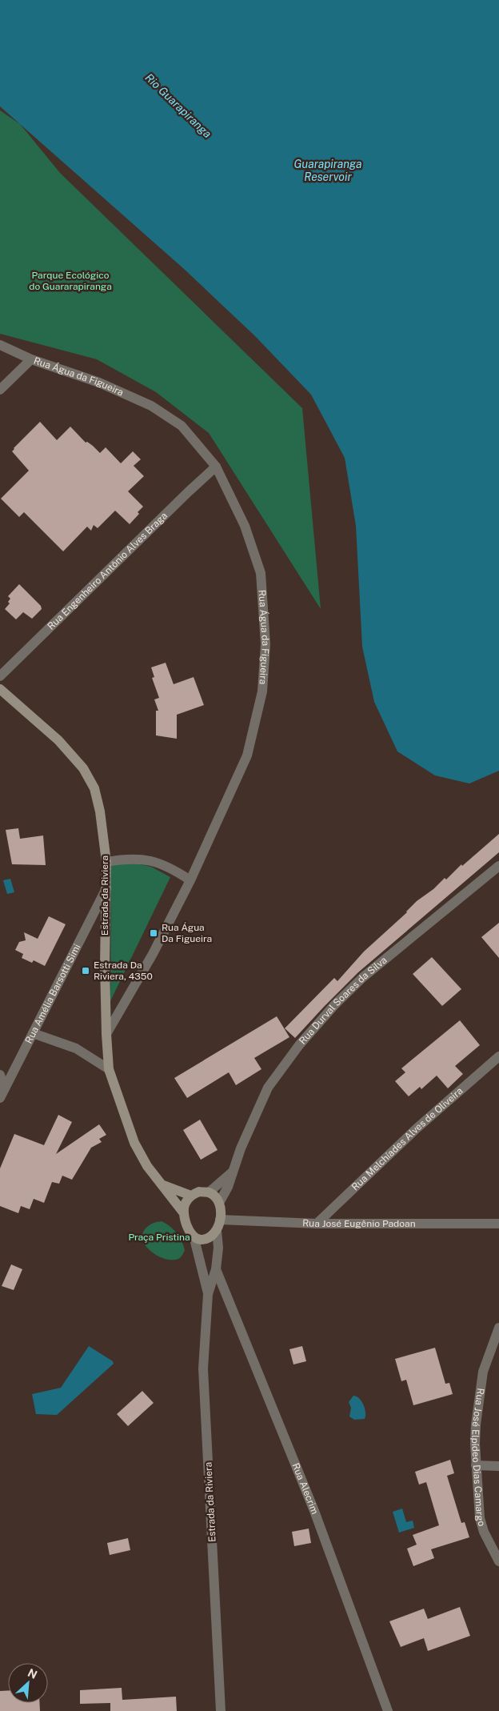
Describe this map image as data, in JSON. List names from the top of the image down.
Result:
{
  "streets": {
    "street": [
      "Rua Água da Figueira",
      "Rua Engenheiro Antônio Alves Braga",
      "Estrada da Riviera",
      "Rua Amélia Barsotti Simi",
      "Rua Durval Soares da Silva",
      "Rua Melchíades Alves de Oliveira",
      "Rua José Eugênio Padoan",
      "Rua José Elpídeo Dias Camargo",
      "Rua Alecrim"
    ]
  },
  "crossings": [
    ["Rua Água da Figueira", "Rua Engenheiro Antônio Alves Braga"],
    ["Rua Água da Figueira", "Estrada da Riviera"],
    ["Estrada da Riviera", "Rua Amélia Barsotti Simi"],
    ["Estrada da Riviera", "Rua Durval Soares da Silva"],
    ["Estrada da Riviera", "Rua José Eugênio Padoan"],
    ["Estrada da Riviera", "Rua Alecrim"],
    ["Rua Durval Soares da Silva", "Rua José Eugênio Padoan"],
    ["Rua Melchíades Alves de Oliveira", "Rua José Eugênio Padoan"]
  ],
  "water": ["Rio Guarapiranga", "Guarapiranga Reservoir"],
  "parks": ["Parque Ecológico do Guararapiranga", "Praça Pristina"],
  "places": {
    "transit": ["Rua Água Da Figueira", "Estrada Da Riviera, 4350"]
  },
  "north": "top right"
}
